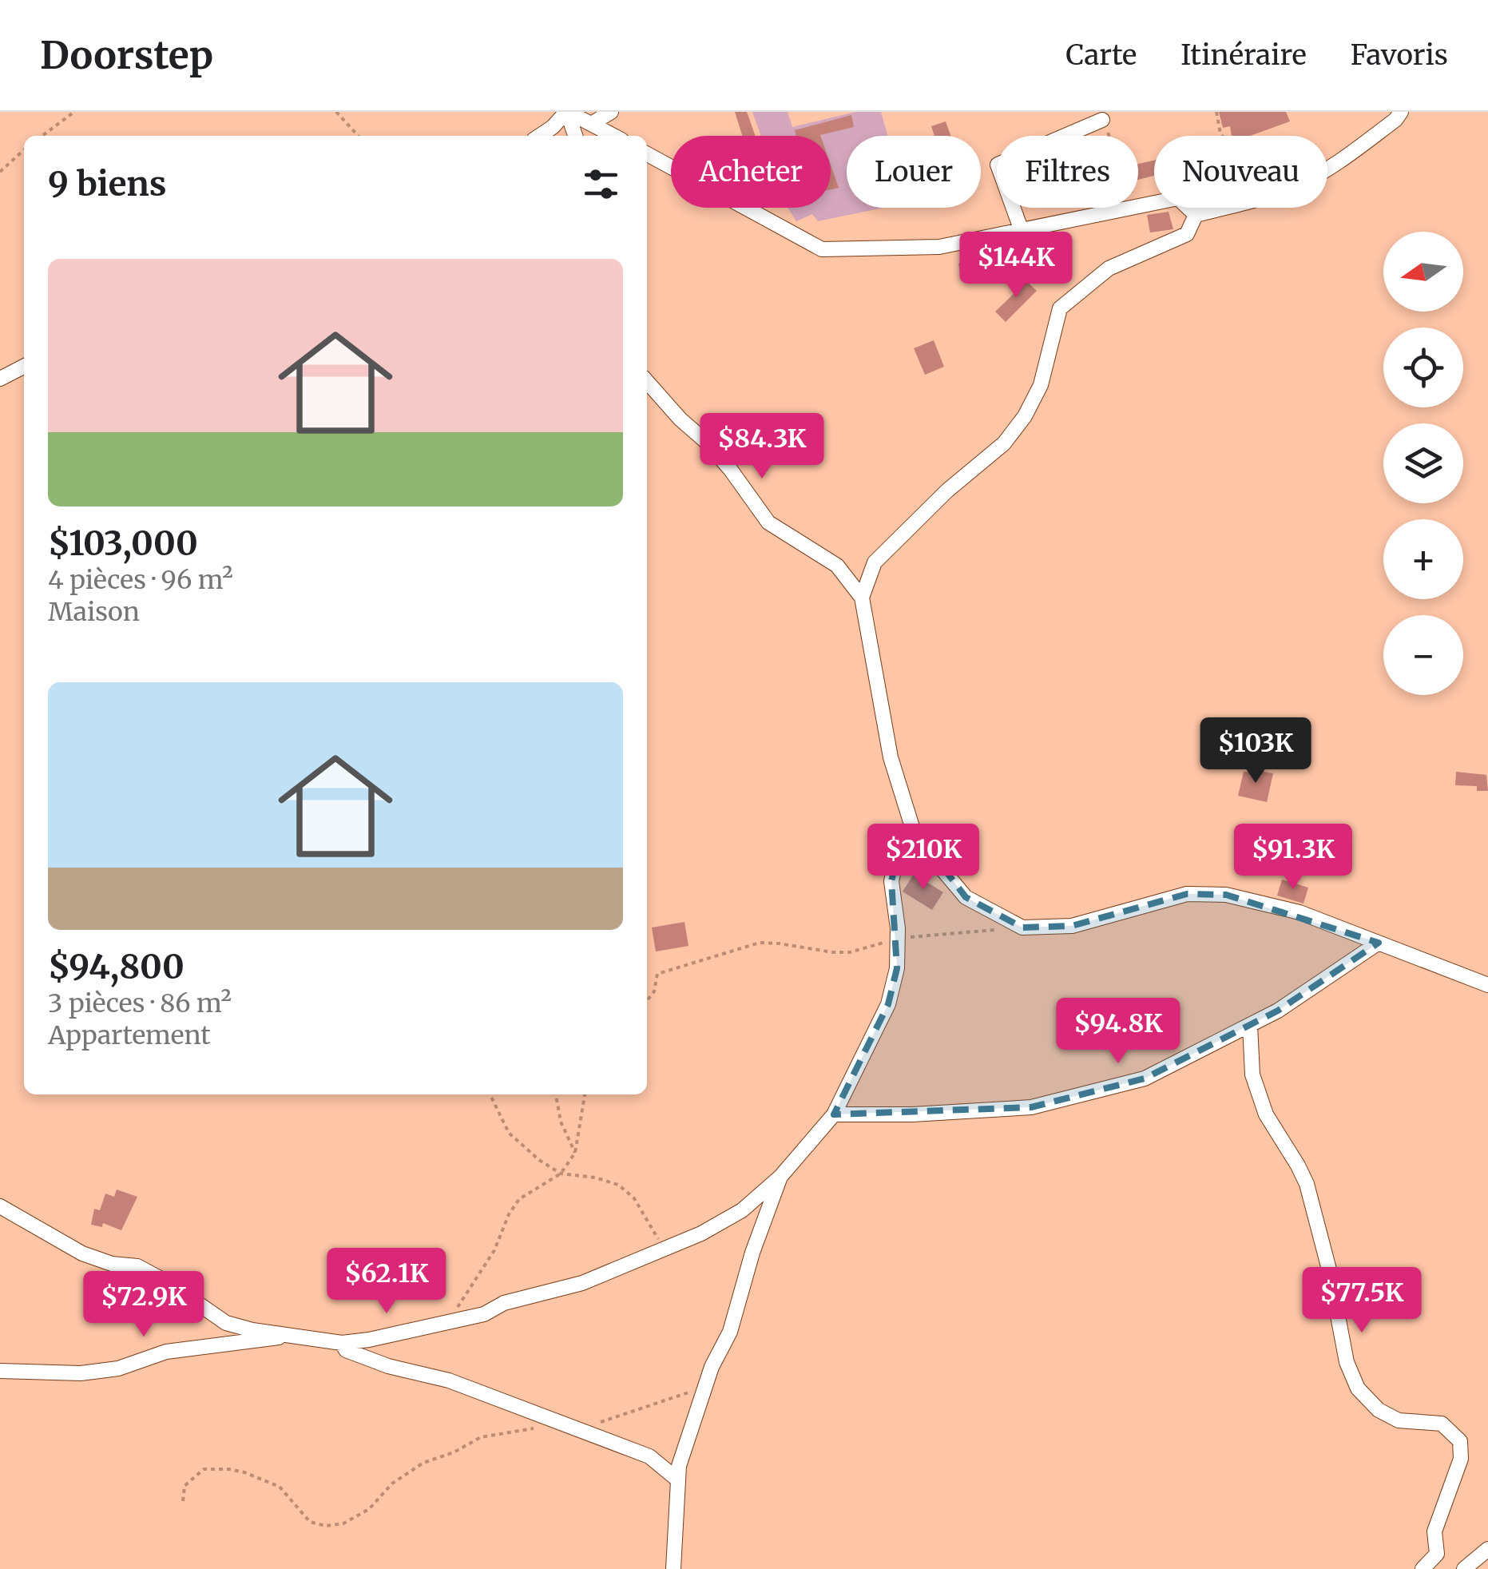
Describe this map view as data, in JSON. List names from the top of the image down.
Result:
{
  "north": "left",
  "page": {
    "header": "Doorstep",
    "nav": ["Carte", "Itinéraire", "Favoris"],
    "chip": [
      "Acheter",
      "Louer",
      "Filtres",
      "Nouveau"
    ],
    "heading": "9 biens",
    "map_buttons": ["+", "−"],
    "price": [
      "$144K",
      "$84.3K",
      "$103K",
      "$210K",
      "$91.3K",
      "$94.8K",
      "$62.1K",
      "$77.5K",
      "$72.9K"
    ],
    "list": [
      {
        "name": "$103,000",
        "note": "4 pièces · 96 m² · Maison"
      },
      {
        "name": "$94,800",
        "note": "3 pièces · 86 m² · Appartement"
      }
    ]
  }
}
